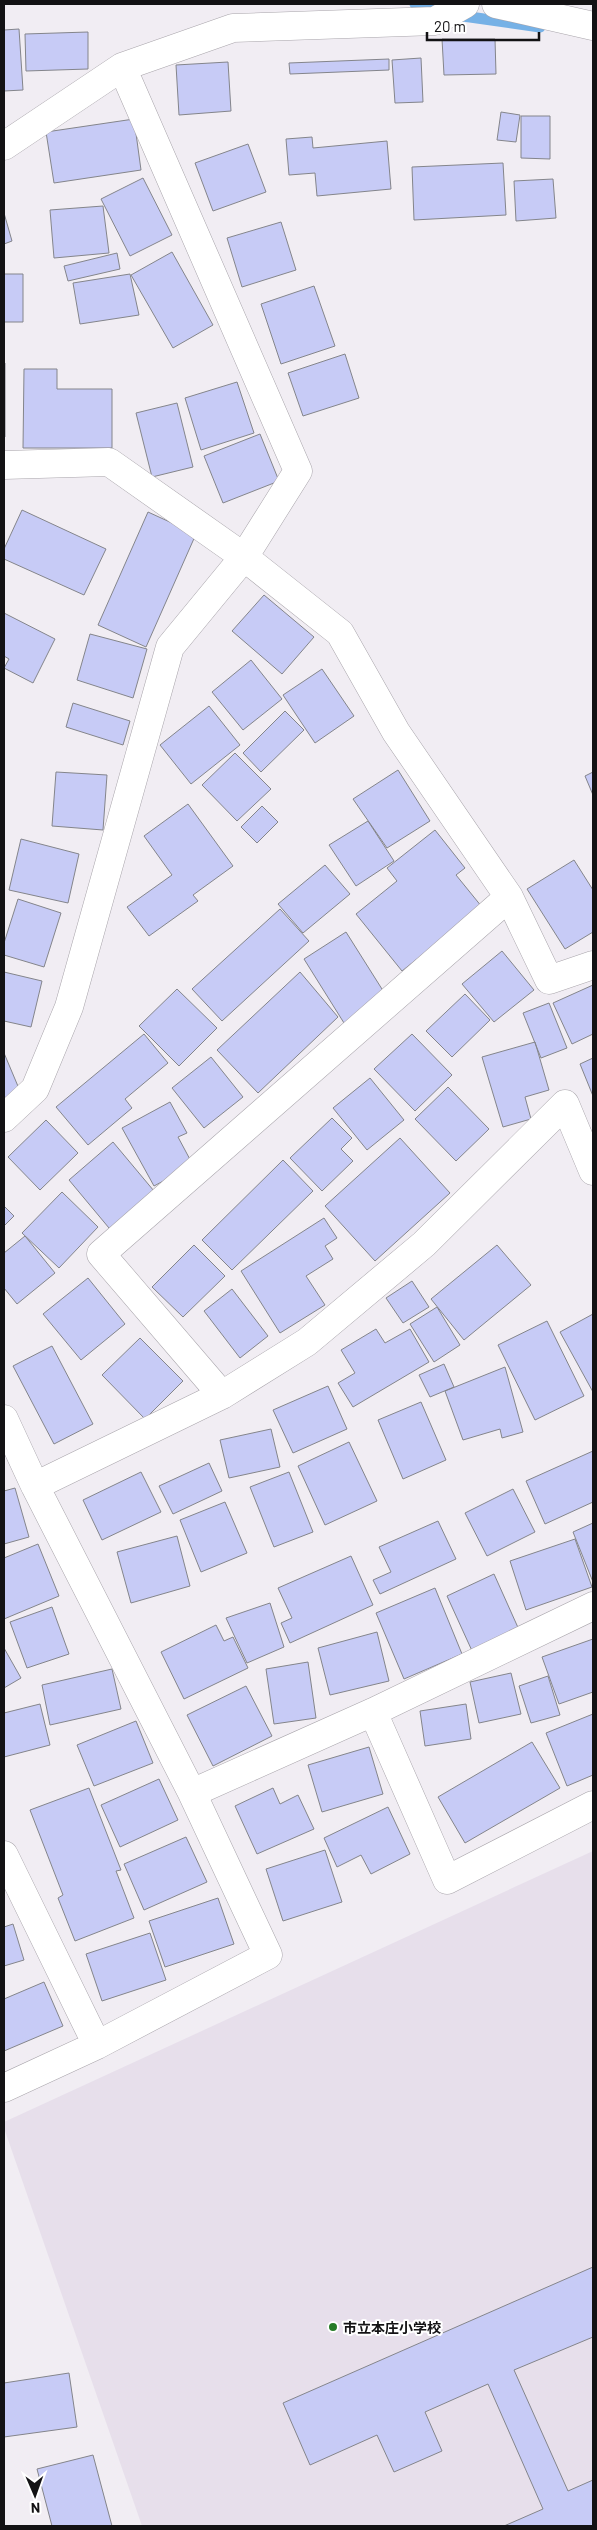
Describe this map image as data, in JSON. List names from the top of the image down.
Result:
{
  "places": ["市立本庄小学校"],
  "scale_bar": "20 m",
  "north": "bottom"
}
